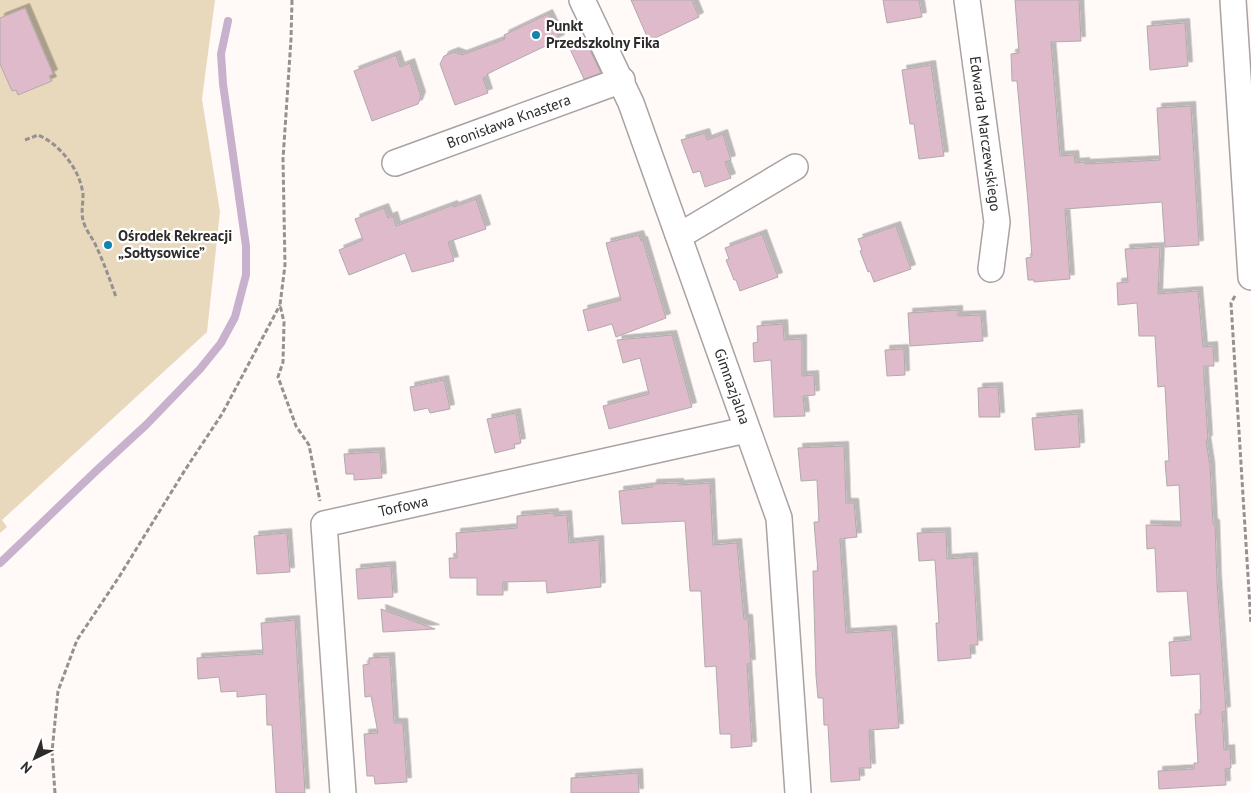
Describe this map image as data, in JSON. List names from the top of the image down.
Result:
{
  "streets": {
    "street": [
      "Bronisława Knastera",
      "Edwarda Marczewskiego",
      "Gimnazjalna",
      "Torfowa"
    ]
  },
  "crossings": [
    ["Bronisława Knastera", "Gimnazjalna"],
    ["Gimnazjalna", "Torfowa"]
  ],
  "places": ["Punkt Przedszkolny Fika", "Ośrodek Rekreacji „Sołtysowice”"],
  "north": "bottom left"
}
